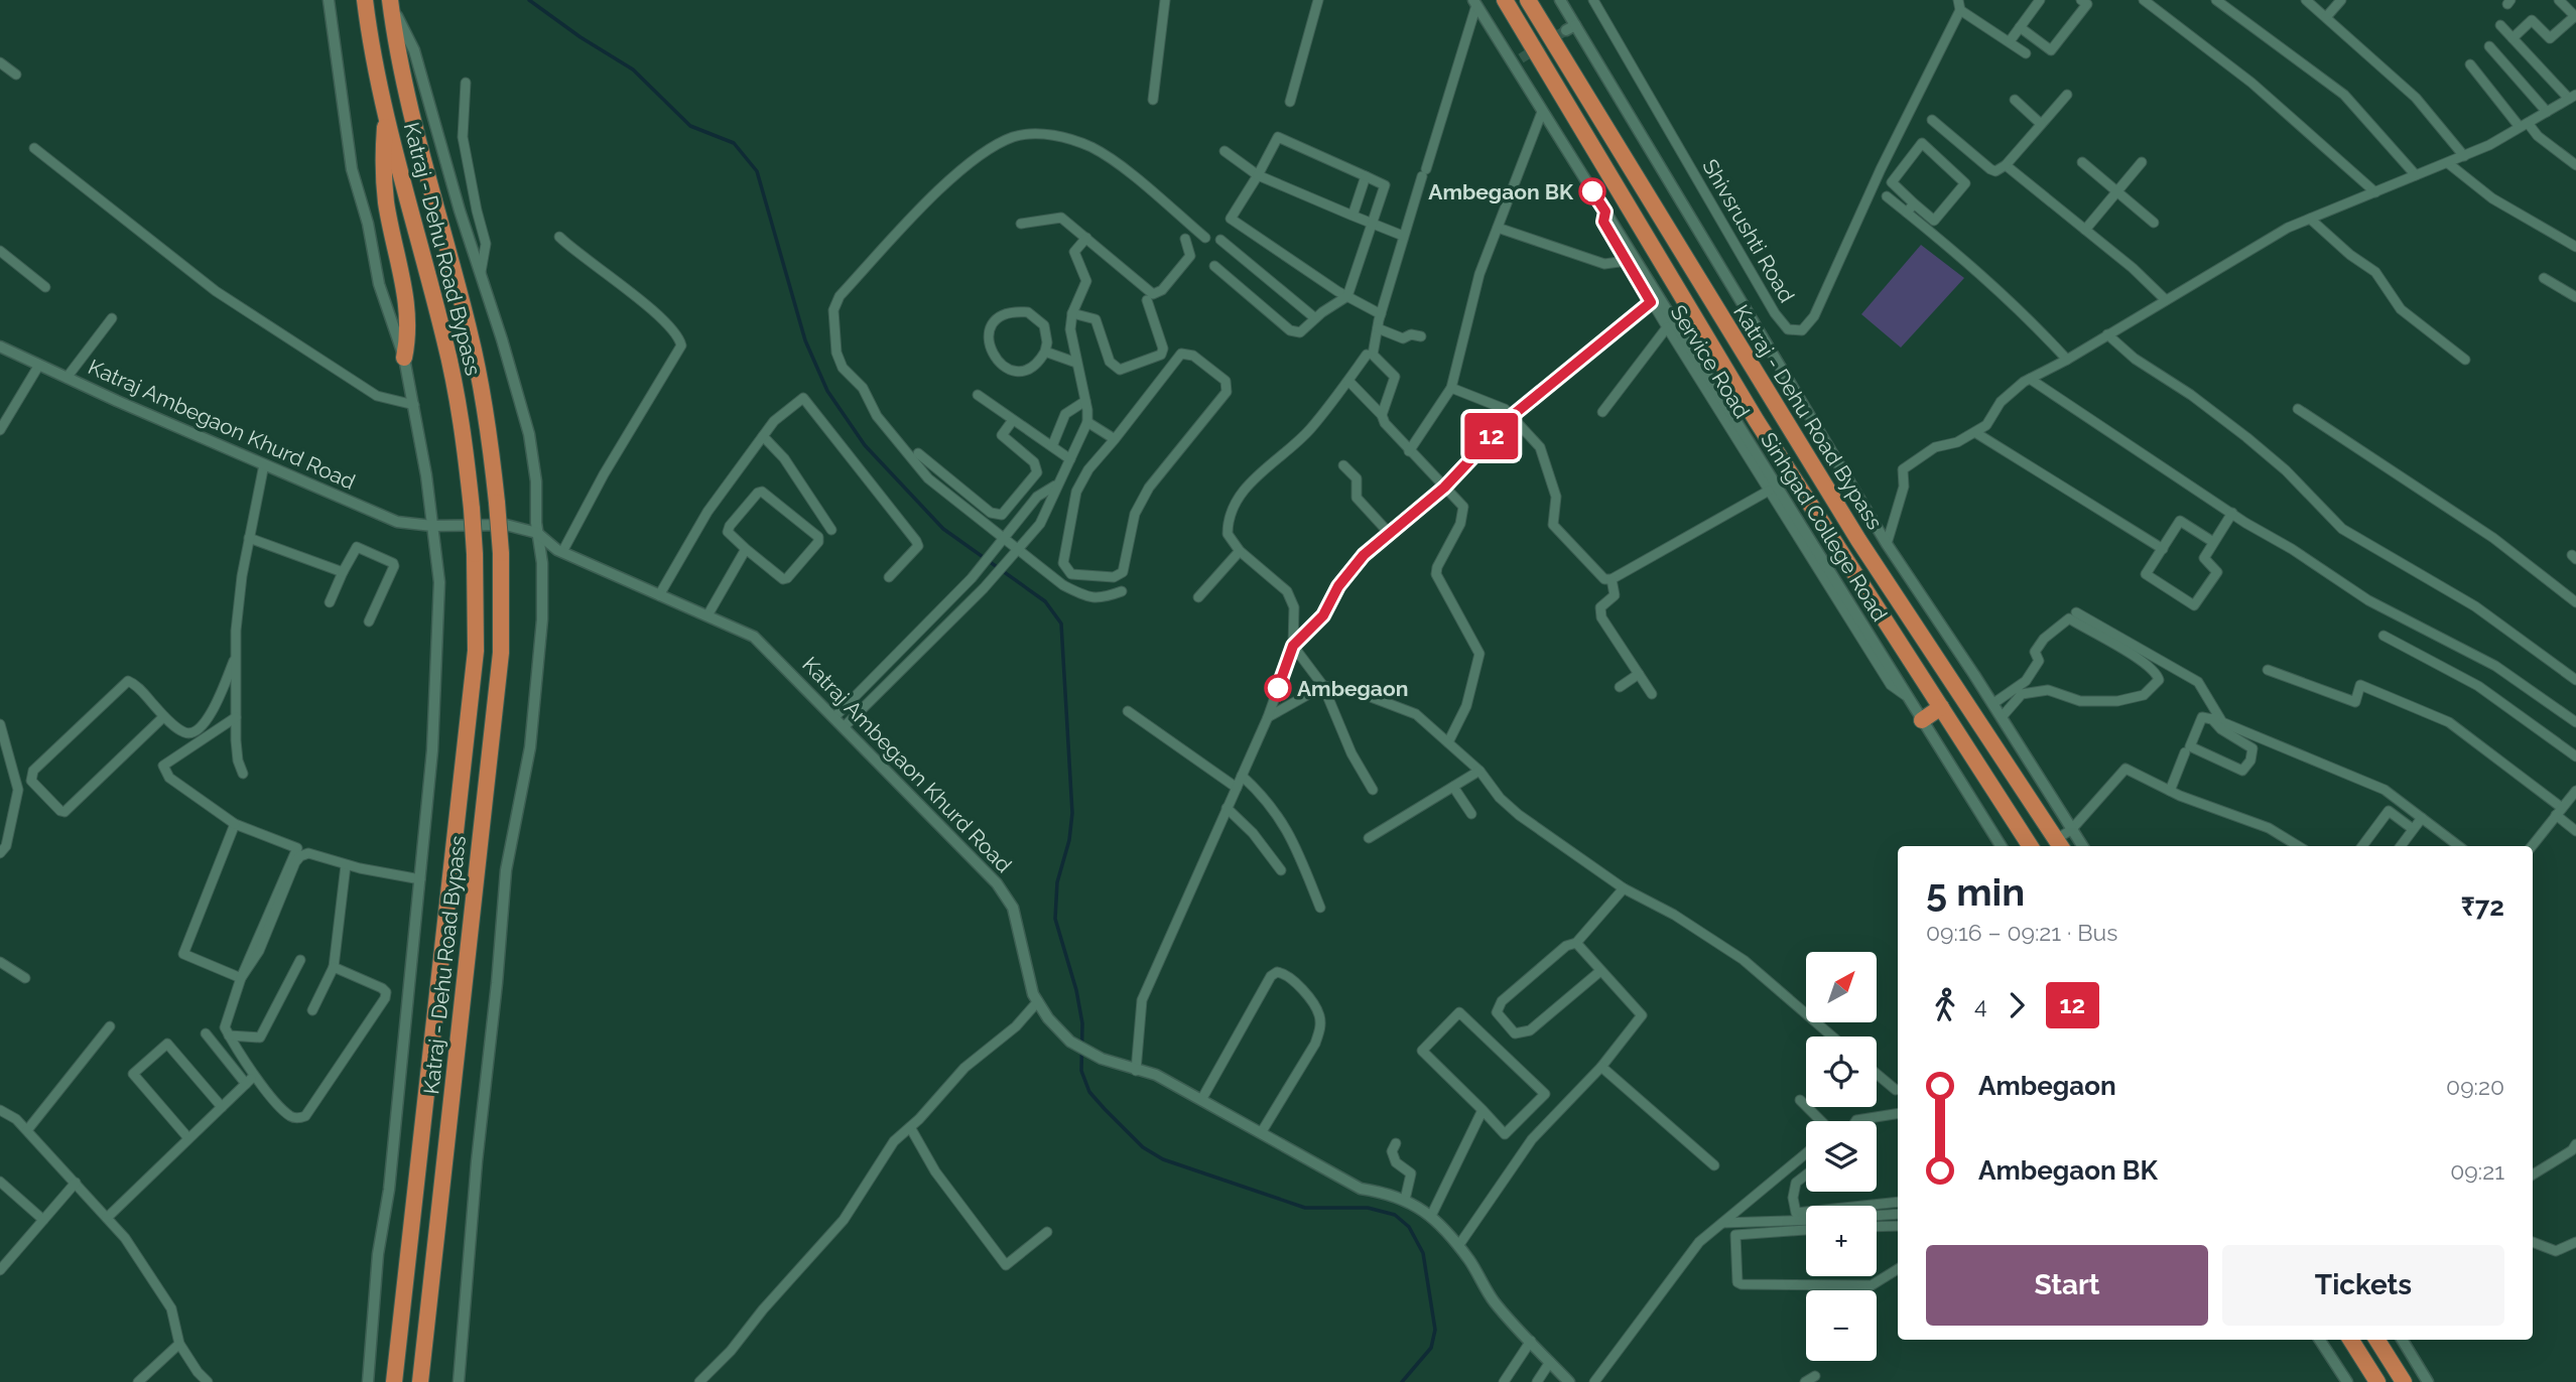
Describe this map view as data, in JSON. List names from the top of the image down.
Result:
{
  "streets": {
    "highway": ["Katraj - Dehu Road Bypass"],
    "street": [
      "Shivsrushti Road",
      "Service Road",
      "Katraj Ambegaon Khurd Road",
      "Sinhgad College Road"
    ]
  },
  "crossings": [
    ["Service Road", "Sinhgad College Road"]
  ],
  "places": ["Ambegaon BK", "Ambegaon"],
  "lines": ["bus line 12"],
  "north": "top right",
  "page": {
    "on_map": "12",
    "heading": ["5 min", "09:16 – 09:21 · Bus", "₹72"],
    "map_buttons": ["+", "−"],
    "legs": ["4", "12"],
    "list": [
      {
        "name": "Ambegaon",
        "value": "09:20"
      },
      {
        "name": "Ambegaon BK",
        "value": "09:21"
      }
    ],
    "buttons": ["Start", "Tickets"]
  }
}
